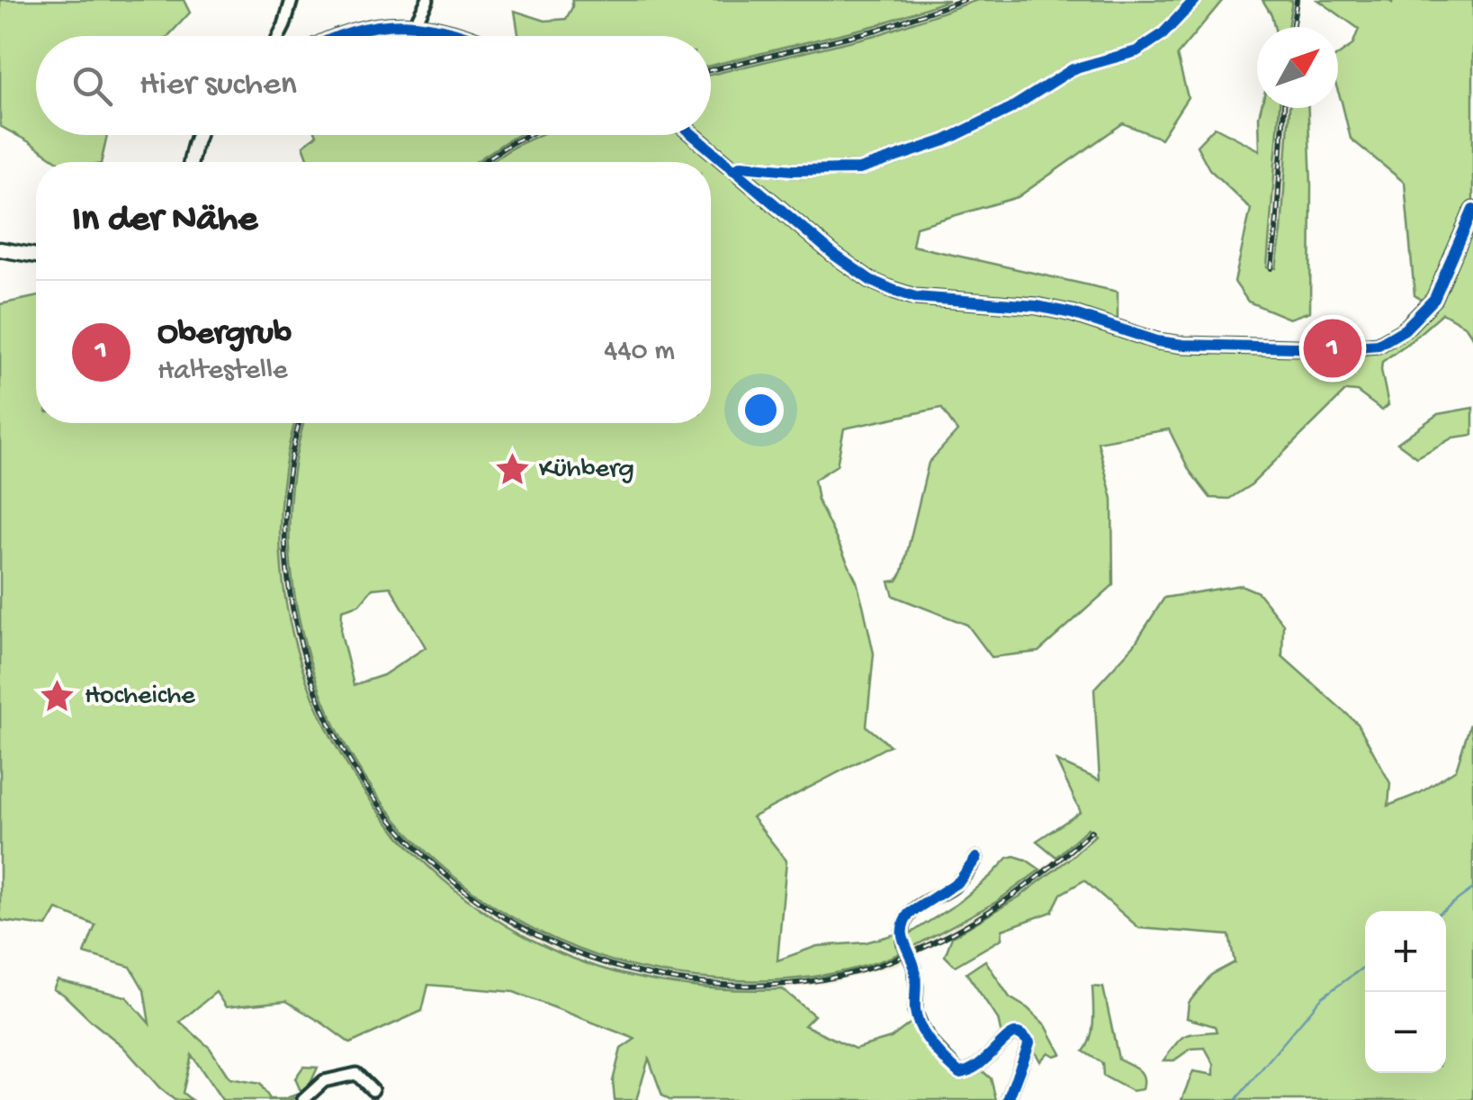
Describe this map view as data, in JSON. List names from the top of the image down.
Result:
{
  "places": {
    "place": ["Kühberg", "Hocheiche"]
  },
  "north": "top right",
  "page": {
    "search": "Hier suchen",
    "heading": "In der Nähe",
    "list": [
      {
        "mark": "1",
        "name": "Obergrub",
        "note": "Haltestelle",
        "value": "440 m"
      }
    ],
    "pins": "1",
    "map_buttons": ["+", "−"]
  }
}
